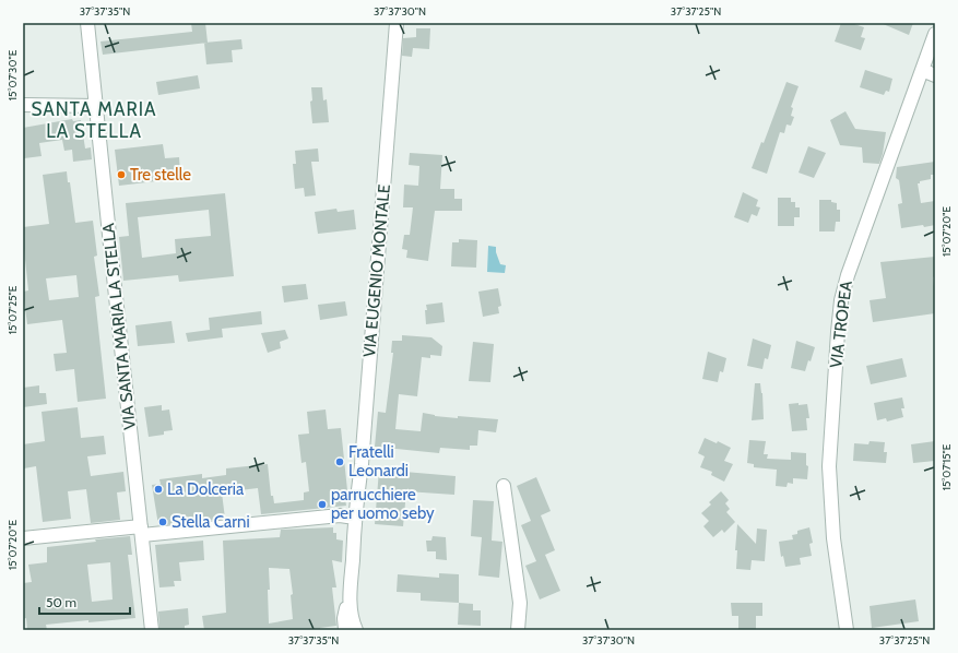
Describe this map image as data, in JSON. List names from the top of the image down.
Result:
{
  "streets": {
    "street": ["VIA EUGENIO MONTALE", "VIA TROPEA", "VIA SANTA MARIA LA STELLA"]
  },
  "districts": ["SANTA MARIA LA STELLA"],
  "places": [
    "Tre stelle",
    "Fratelli Leonardi",
    "La Dolceria",
    "parrucchiere per uomo seby",
    "Stella Carni"
  ],
  "scale_bar": "50 m",
  "coordinates": [
    "37°37'35\"N",
    "37°37'30\"N",
    "37°37'25\"N",
    "15°07'30\"E",
    "15°07'20\"E",
    "15°07'25\"E",
    "15°07'15\"E"
  ]
}
